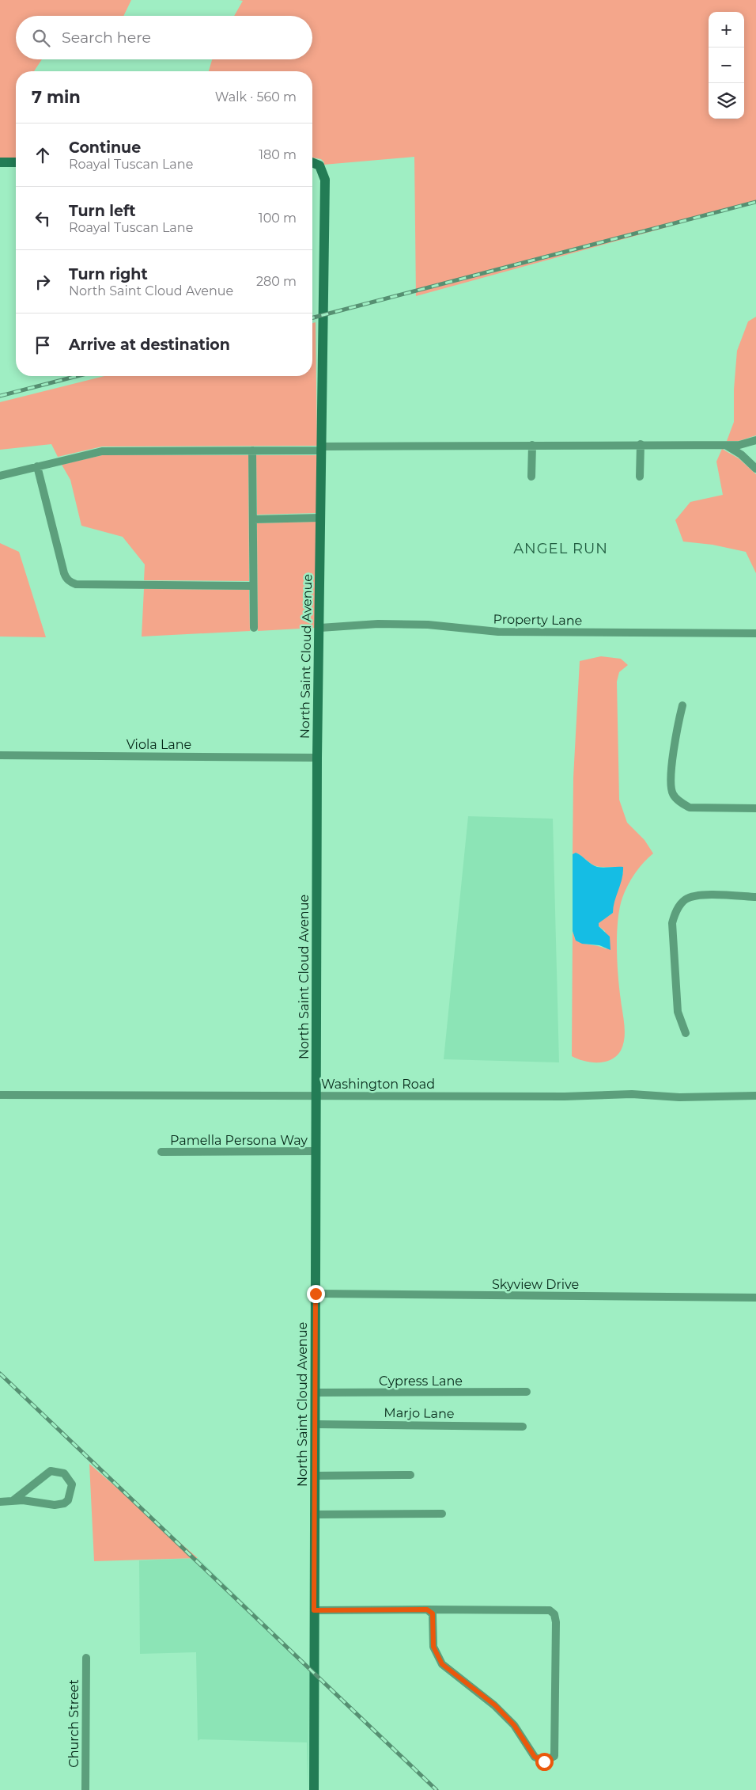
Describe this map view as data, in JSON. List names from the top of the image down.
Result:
{
  "streets": {
    "street": [
      "Property Lane",
      "North Saint Cloud Avenue",
      "Viola Lane",
      "Washington Road",
      "Pamella Persona Way",
      "Skyview Drive",
      "Cypress Lane",
      "Marjo Lane",
      "Church Street"
    ]
  },
  "crossings": [
    ["Property Lane", "North Saint Cloud Avenue"],
    ["North Saint Cloud Avenue", "Viola Lane"],
    ["North Saint Cloud Avenue", "Washington Road"],
    ["North Saint Cloud Avenue", "Pamella Persona Way"],
    ["North Saint Cloud Avenue", "Skyview Drive"],
    ["North Saint Cloud Avenue", "Cypress Lane"],
    ["North Saint Cloud Avenue", "Marjo Lane"]
  ],
  "districts": ["ANGEL RUN"],
  "page": {
    "map_buttons": ["+", "−"],
    "search": "Search here",
    "heading": ["7 min", "Walk · 560 m"],
    "list": [
      ["Continue", "Roayal Tuscan Lane", "180 m"],
      ["Turn left", "Roayal Tuscan Lane", "100 m"],
      ["Turn right", "North Saint Cloud Avenue", "280 m"],
      "Arrive at destination"
    ]
  }
}
